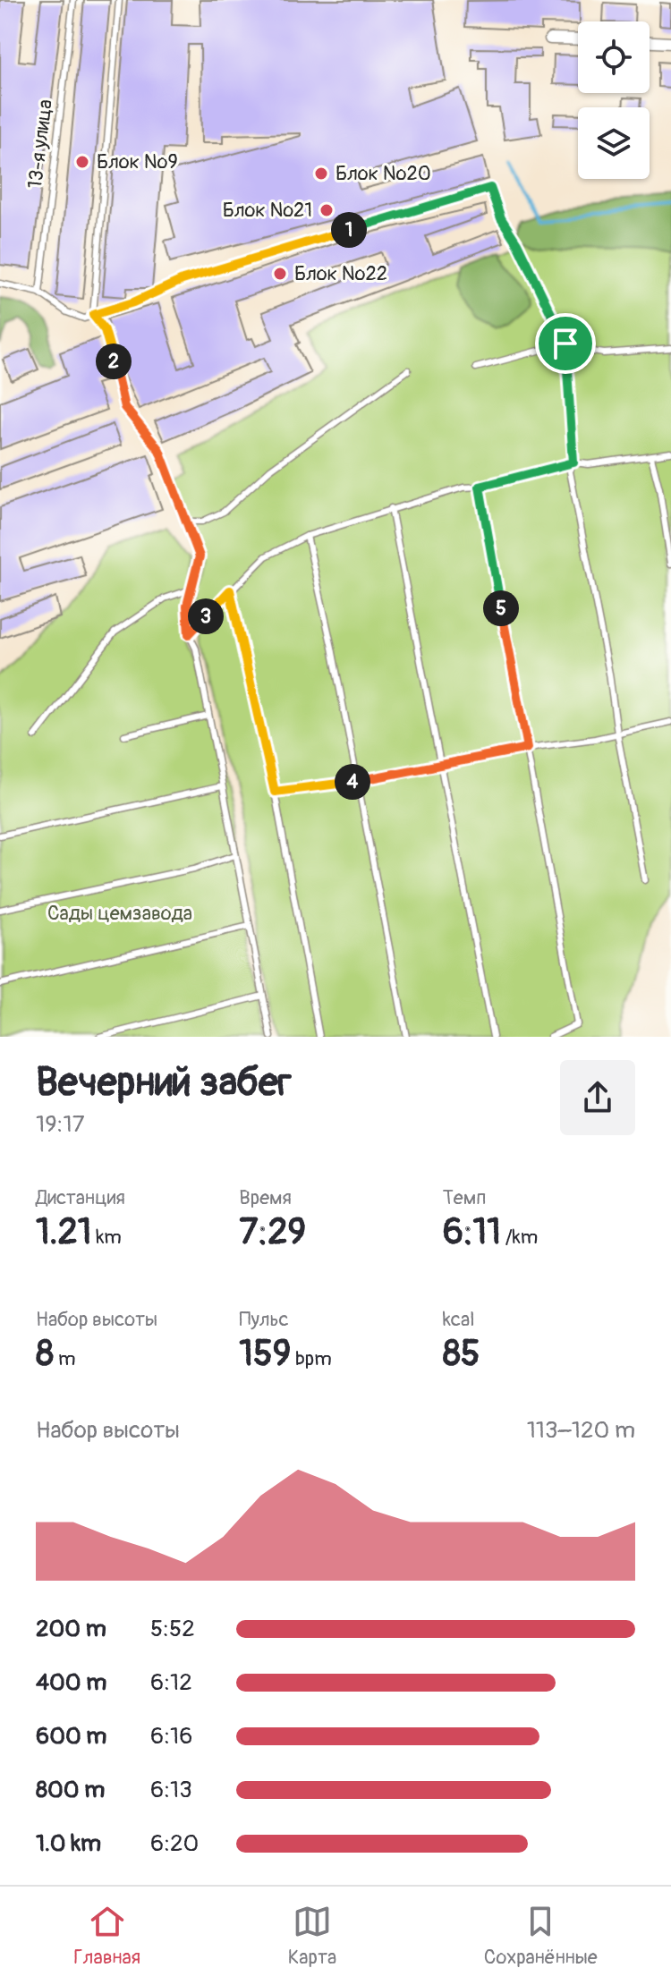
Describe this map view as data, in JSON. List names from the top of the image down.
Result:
{
  "streets": {
    "lane": ["13-я улица"]
  },
  "parks": ["Сады цемзавода"],
  "places": [
    "Блок №9",
    "Блок №20",
    "Блок №21",
    "Блок №22"
  ],
  "page": {
    "pins": [
      "1",
      "2",
      "5",
      "3",
      "4"
    ],
    "heading": ["Вечерний забег", "19:17"],
    "stats": [
      ["Дистанция", "1.21 km"],
      ["Время", "7:29"],
      ["Темп", "6:11 /km"],
      ["Набор высоты", "8 m"],
      ["Пульс", "159 bpm"],
      ["kcal", "85"]
    ],
    "chart": ["Набор высоты", "113–120 m"],
    "list": [
      {
        "name": "200 m",
        "note": "5:52"
      },
      {
        "name": "400 m",
        "note": "6:12"
      },
      {
        "name": "600 m",
        "note": "6:16"
      },
      {
        "name": "800 m",
        "note": "6:13"
      },
      {
        "name": "1.0 km",
        "note": "6:20"
      }
    ],
    "tabs": ["Главная", "Карта", "Сохранённые"]
  }
}
